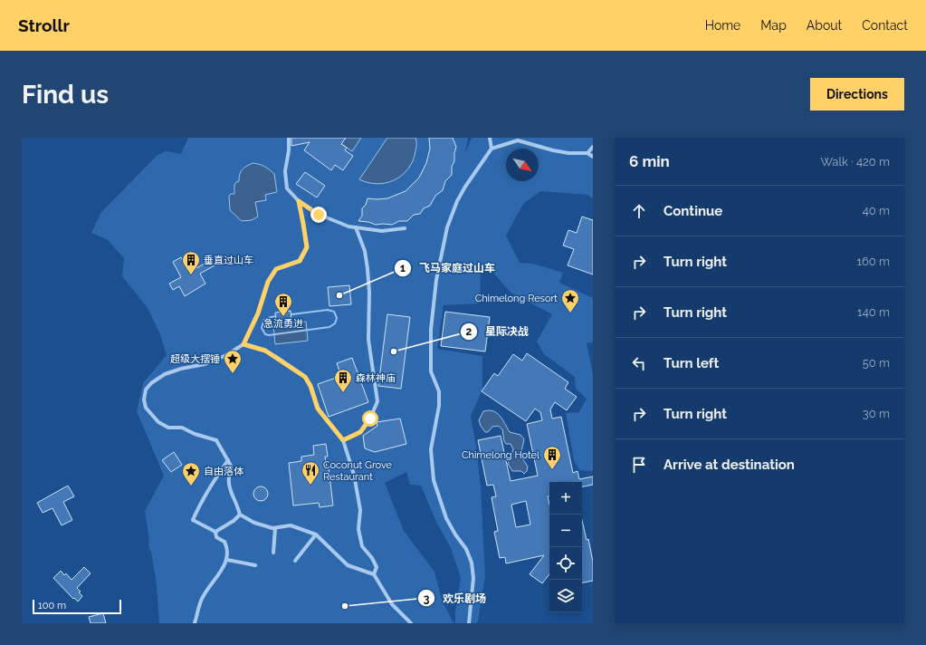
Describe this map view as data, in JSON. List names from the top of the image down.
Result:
{
  "places": {
    "building": [
      "垂直过山车",
      "急流勇进",
      "森林神庙",
      "Chimelong Hotel"
    ],
    "other": ["飞马家庭过山车", "星际决战", "欢乐剧场"],
    "place": ["Chimelong Resort", "超级大摆锤", "自由落体"],
    "restaurant": ["Coconut Grove Restaurant"]
  },
  "scale_bar": "100 m",
  "north": "bottom right",
  "page": {
    "header": "Strollr",
    "nav": [
      "Home",
      "Map",
      "About",
      "Contact"
    ],
    "buttons": "Directions",
    "title": "Find us",
    "heading": ["6 min", "Walk · 420 m"],
    "list": [
      ["Continue", "40 m"],
      ["Turn right", "160 m"],
      ["Turn right", "140 m"],
      ["Turn left", "50 m"],
      ["Turn right", "30 m"],
      "Arrive at destination"
    ],
    "map_buttons": ["+", "−"],
    "scale": "100 m"
  }
}
